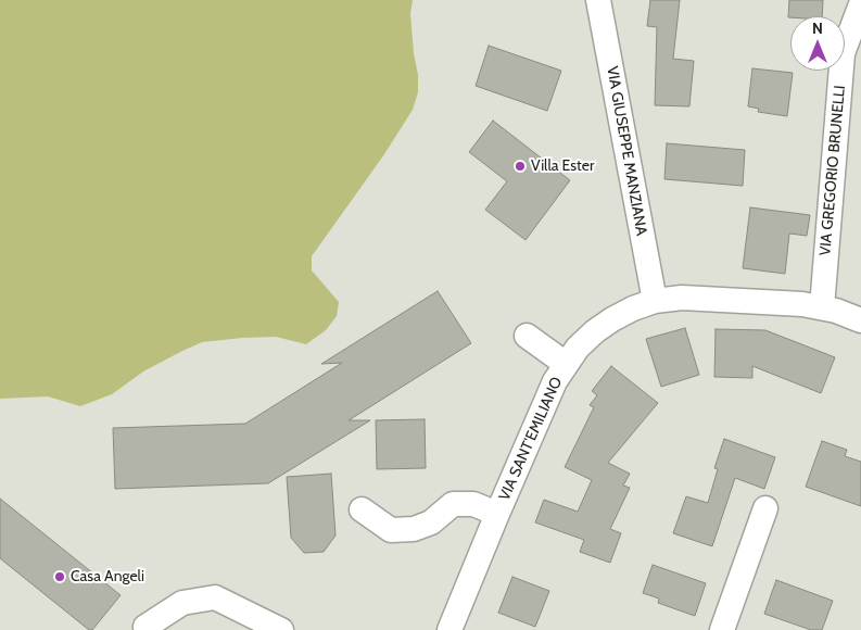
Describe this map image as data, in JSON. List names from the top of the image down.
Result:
{
  "streets": {
    "street": ["VIA GIUSEPPE MANZIANA", "VIA GREGORIO BRUNELLI", "VIA SANT'EMILIANO"]
  },
  "crossings": [
    ["VIA GIUSEPPE MANZIANA", "VIA SANT'EMILIANO"],
    ["VIA GREGORIO BRUNELLI", "VIA SANT'EMILIANO"]
  ],
  "places": ["Villa Ester", "Casa Angeli"],
  "north": "top"
}
